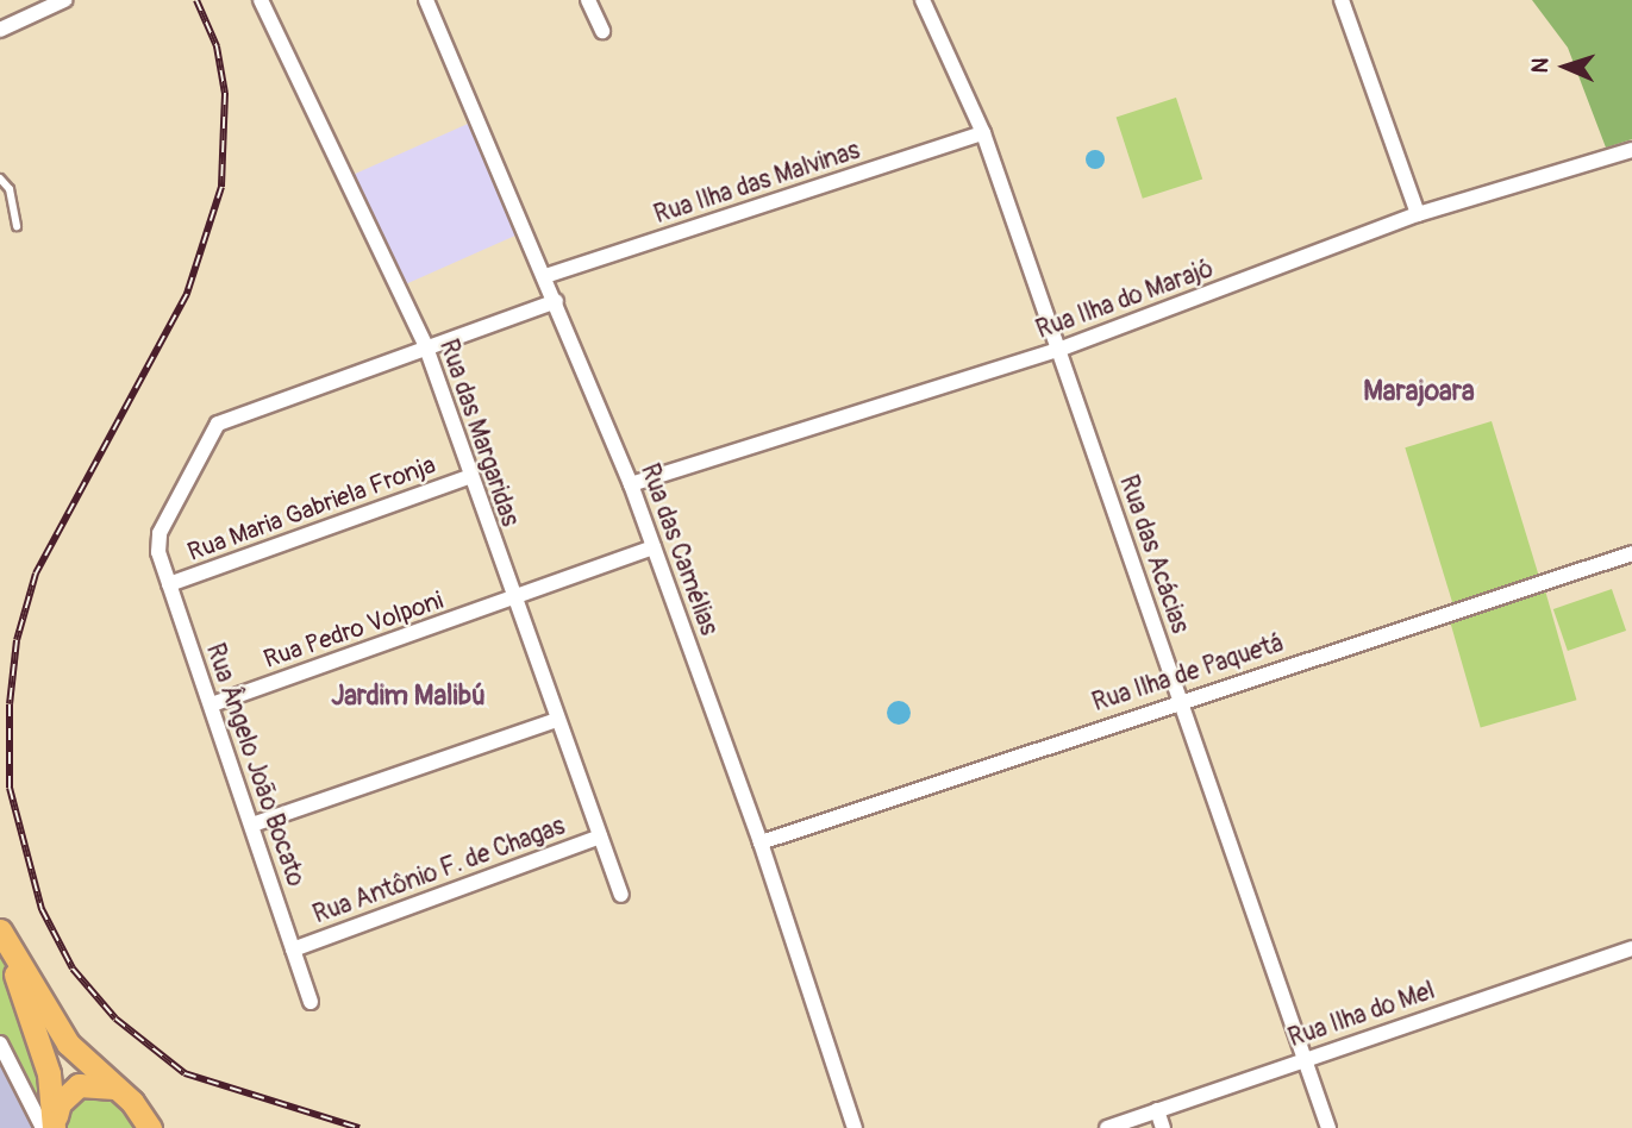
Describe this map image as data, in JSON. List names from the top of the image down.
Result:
{
  "streets": {
    "street": [
      "Rua Ilha das Malvinas",
      "Rua Ilha do Marajó",
      "Rua das Margaridas",
      "Rua Maria Gabriela Fronja",
      "Rua das Camélias",
      "Rua das Acácias",
      "Rua Pedro Volponi",
      "Rua Ilha de Paquetá",
      "Rua Ângelo João Bocato",
      "Rua Antônio F. de Chagas",
      "Rua Ilha do Mel"
    ]
  },
  "crossings": [
    ["Rua Ilha das Malvinas", "Rua das Camélias"],
    ["Rua Ilha das Malvinas", "Rua das Acácias"],
    ["Rua Ilha do Marajó", "Rua das Camélias"],
    ["Rua Ilha do Marajó", "Rua das Acácias"],
    ["Rua das Margaridas", "Rua Maria Gabriela Fronja"],
    ["Rua das Margaridas", "Rua Pedro Volponi"],
    ["Rua das Margaridas", "Rua Ângelo João Bocato"],
    ["Rua das Margaridas", "Rua Antônio F. de Chagas"],
    ["Rua Maria Gabriela Fronja", "Rua Ângelo João Bocato"],
    ["Rua das Camélias", "Rua Pedro Volponi"],
    ["Rua das Camélias", "Rua Ilha de Paquetá"],
    ["Rua das Acácias", "Rua Ilha de Paquetá"],
    ["Rua das Acácias", "Rua Ilha do Mel"],
    ["Rua Pedro Volponi", "Rua Ângelo João Bocato"],
    ["Rua Ângelo João Bocato", "Rua Antônio F. de Chagas"]
  ],
  "districts": ["Marajoara", "Jardim Malibú"],
  "north": "left"
}
